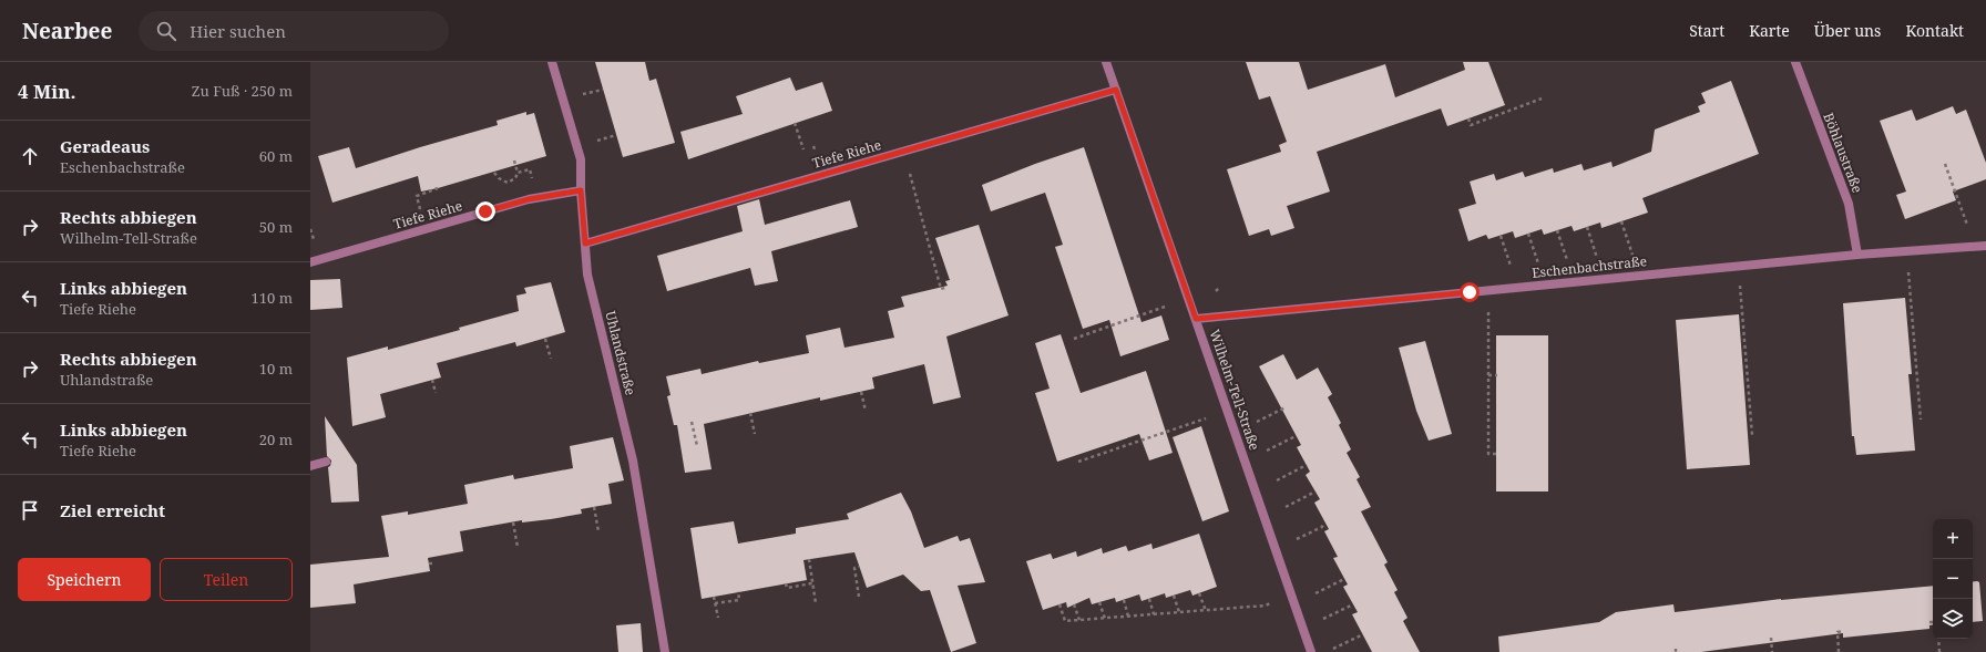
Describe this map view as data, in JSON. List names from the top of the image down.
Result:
{
  "streets": {
    "street": [
      "Böhlaustraße",
      "Tiefe Riehe",
      "Eschenbachstraße",
      "Uhlandstraße",
      "Wilhelm-Tell-Straße"
    ]
  },
  "crossings": [
    ["Böhlaustraße", "Eschenbachstraße"],
    ["Tiefe Riehe", "Uhlandstraße"],
    ["Tiefe Riehe", "Wilhelm-Tell-Straße"],
    ["Eschenbachstraße", "Wilhelm-Tell-Straße"]
  ],
  "page": {
    "header": "Nearbee",
    "search": "Hier suchen",
    "nav": [
      "Start",
      "Karte",
      "Über uns",
      "Kontakt"
    ],
    "heading": ["4 Min.", "Zu Fuß · 250 m"],
    "list": [
      ["Geradeaus", "Eschenbachstraße", "60 m"],
      ["Rechts abbiegen", "Wilhelm-Tell-Straße", "50 m"],
      ["Links abbiegen", "Tiefe Riehe", "110 m"],
      ["Rechts abbiegen", "Uhlandstraße", "10 m"],
      ["Links abbiegen", "Tiefe Riehe", "20 m"],
      "Ziel erreicht"
    ],
    "map_buttons": ["+", "−"],
    "buttons": ["Speichern", "Teilen"]
  }
}
